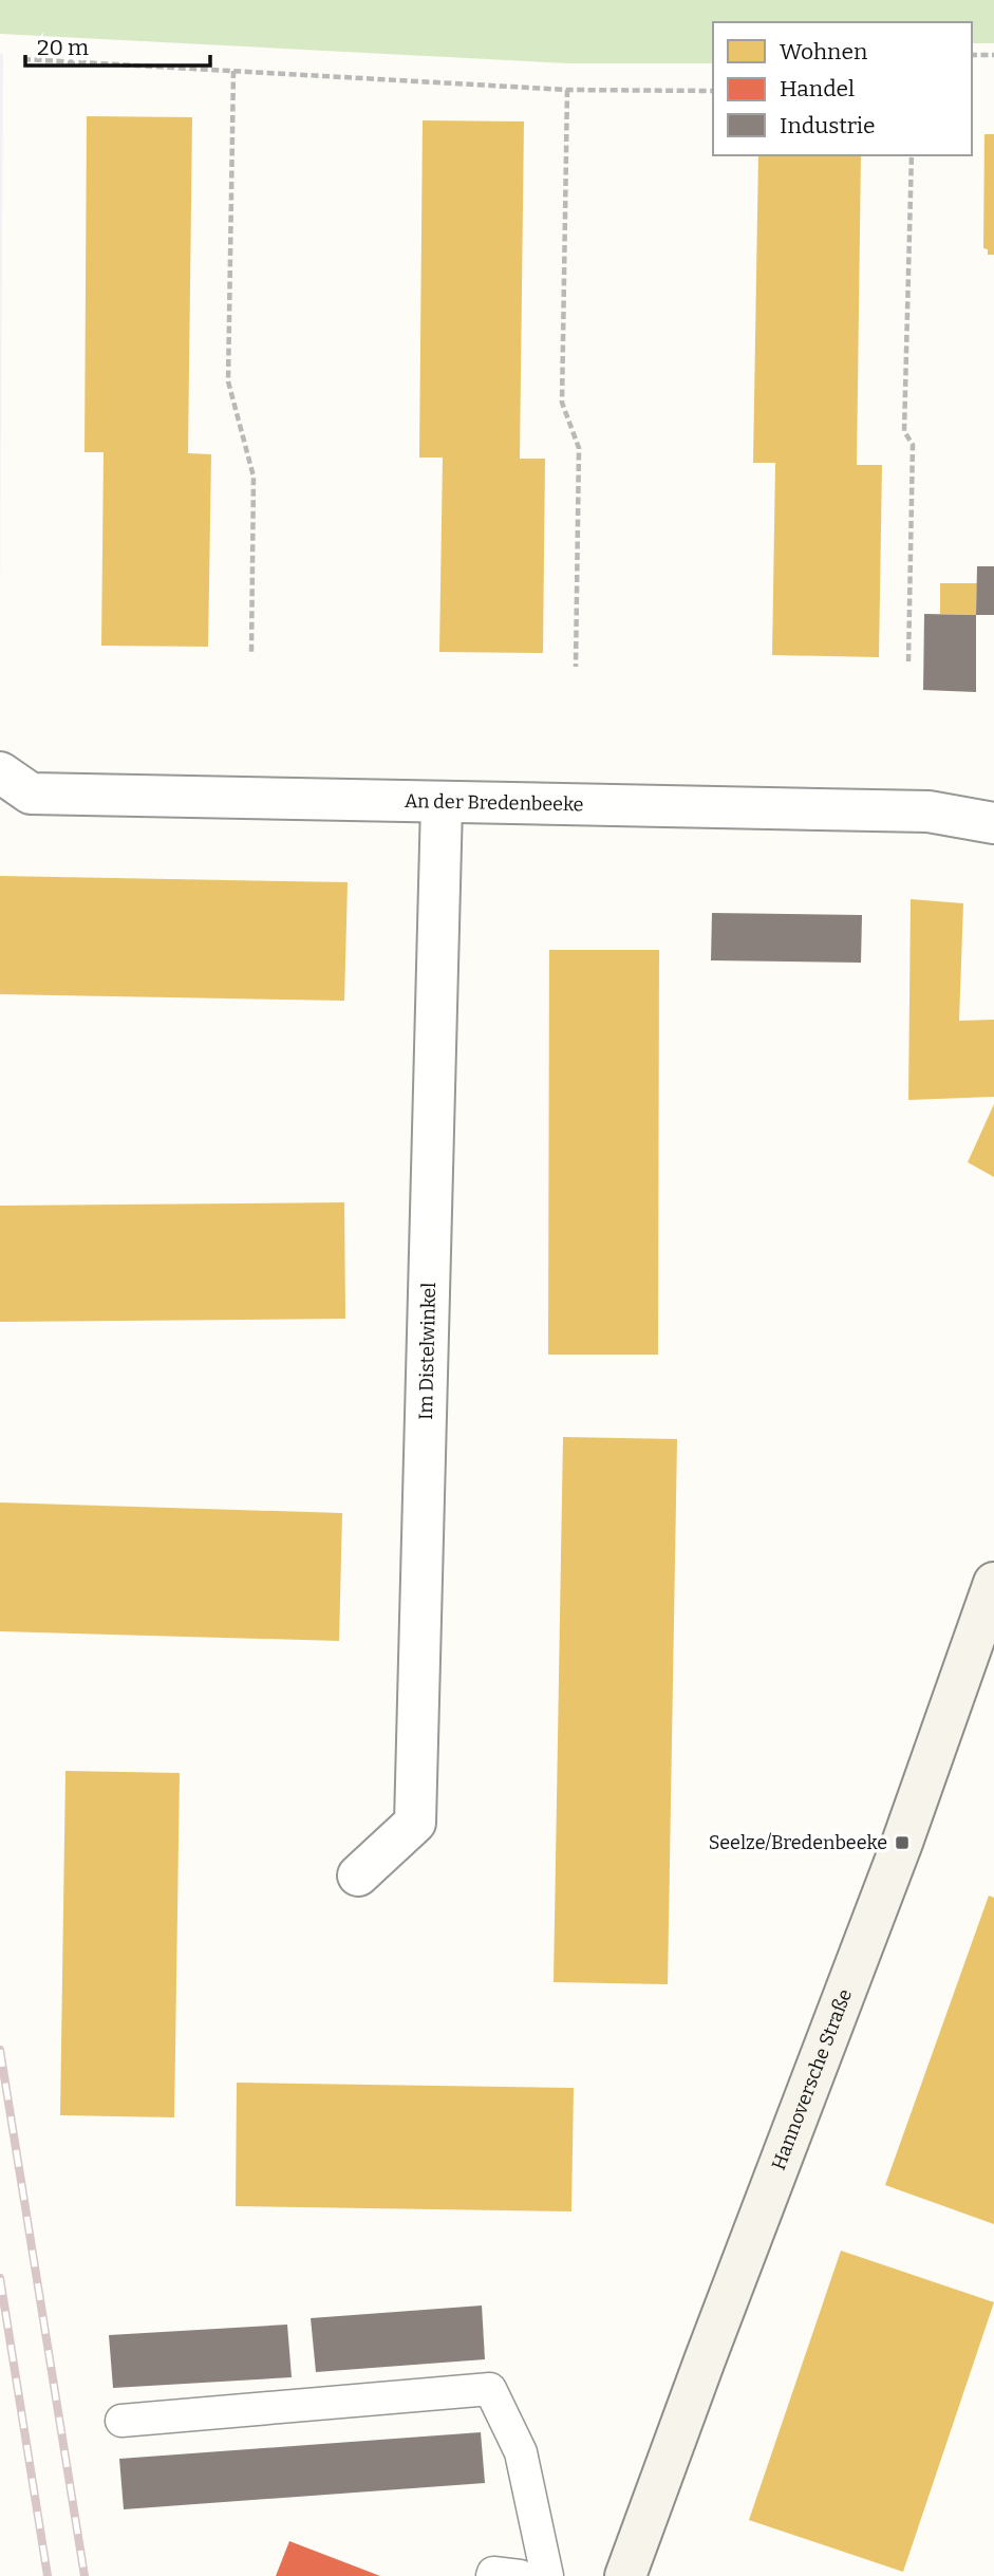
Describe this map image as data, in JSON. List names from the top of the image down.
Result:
{
  "streets": {
    "street": ["An der Bredenbeeke", "Im Distelwinkel", "Hannoversche Straße"]
  },
  "crossings": [
    ["An der Bredenbeeke", "Im Distelwinkel"]
  ],
  "places": {
    "transit": ["Seelze/Bredenbeeke"]
  },
  "legend": ["Wohnen", "Handel", "Industrie"],
  "scale_bar": "20 m"
}
